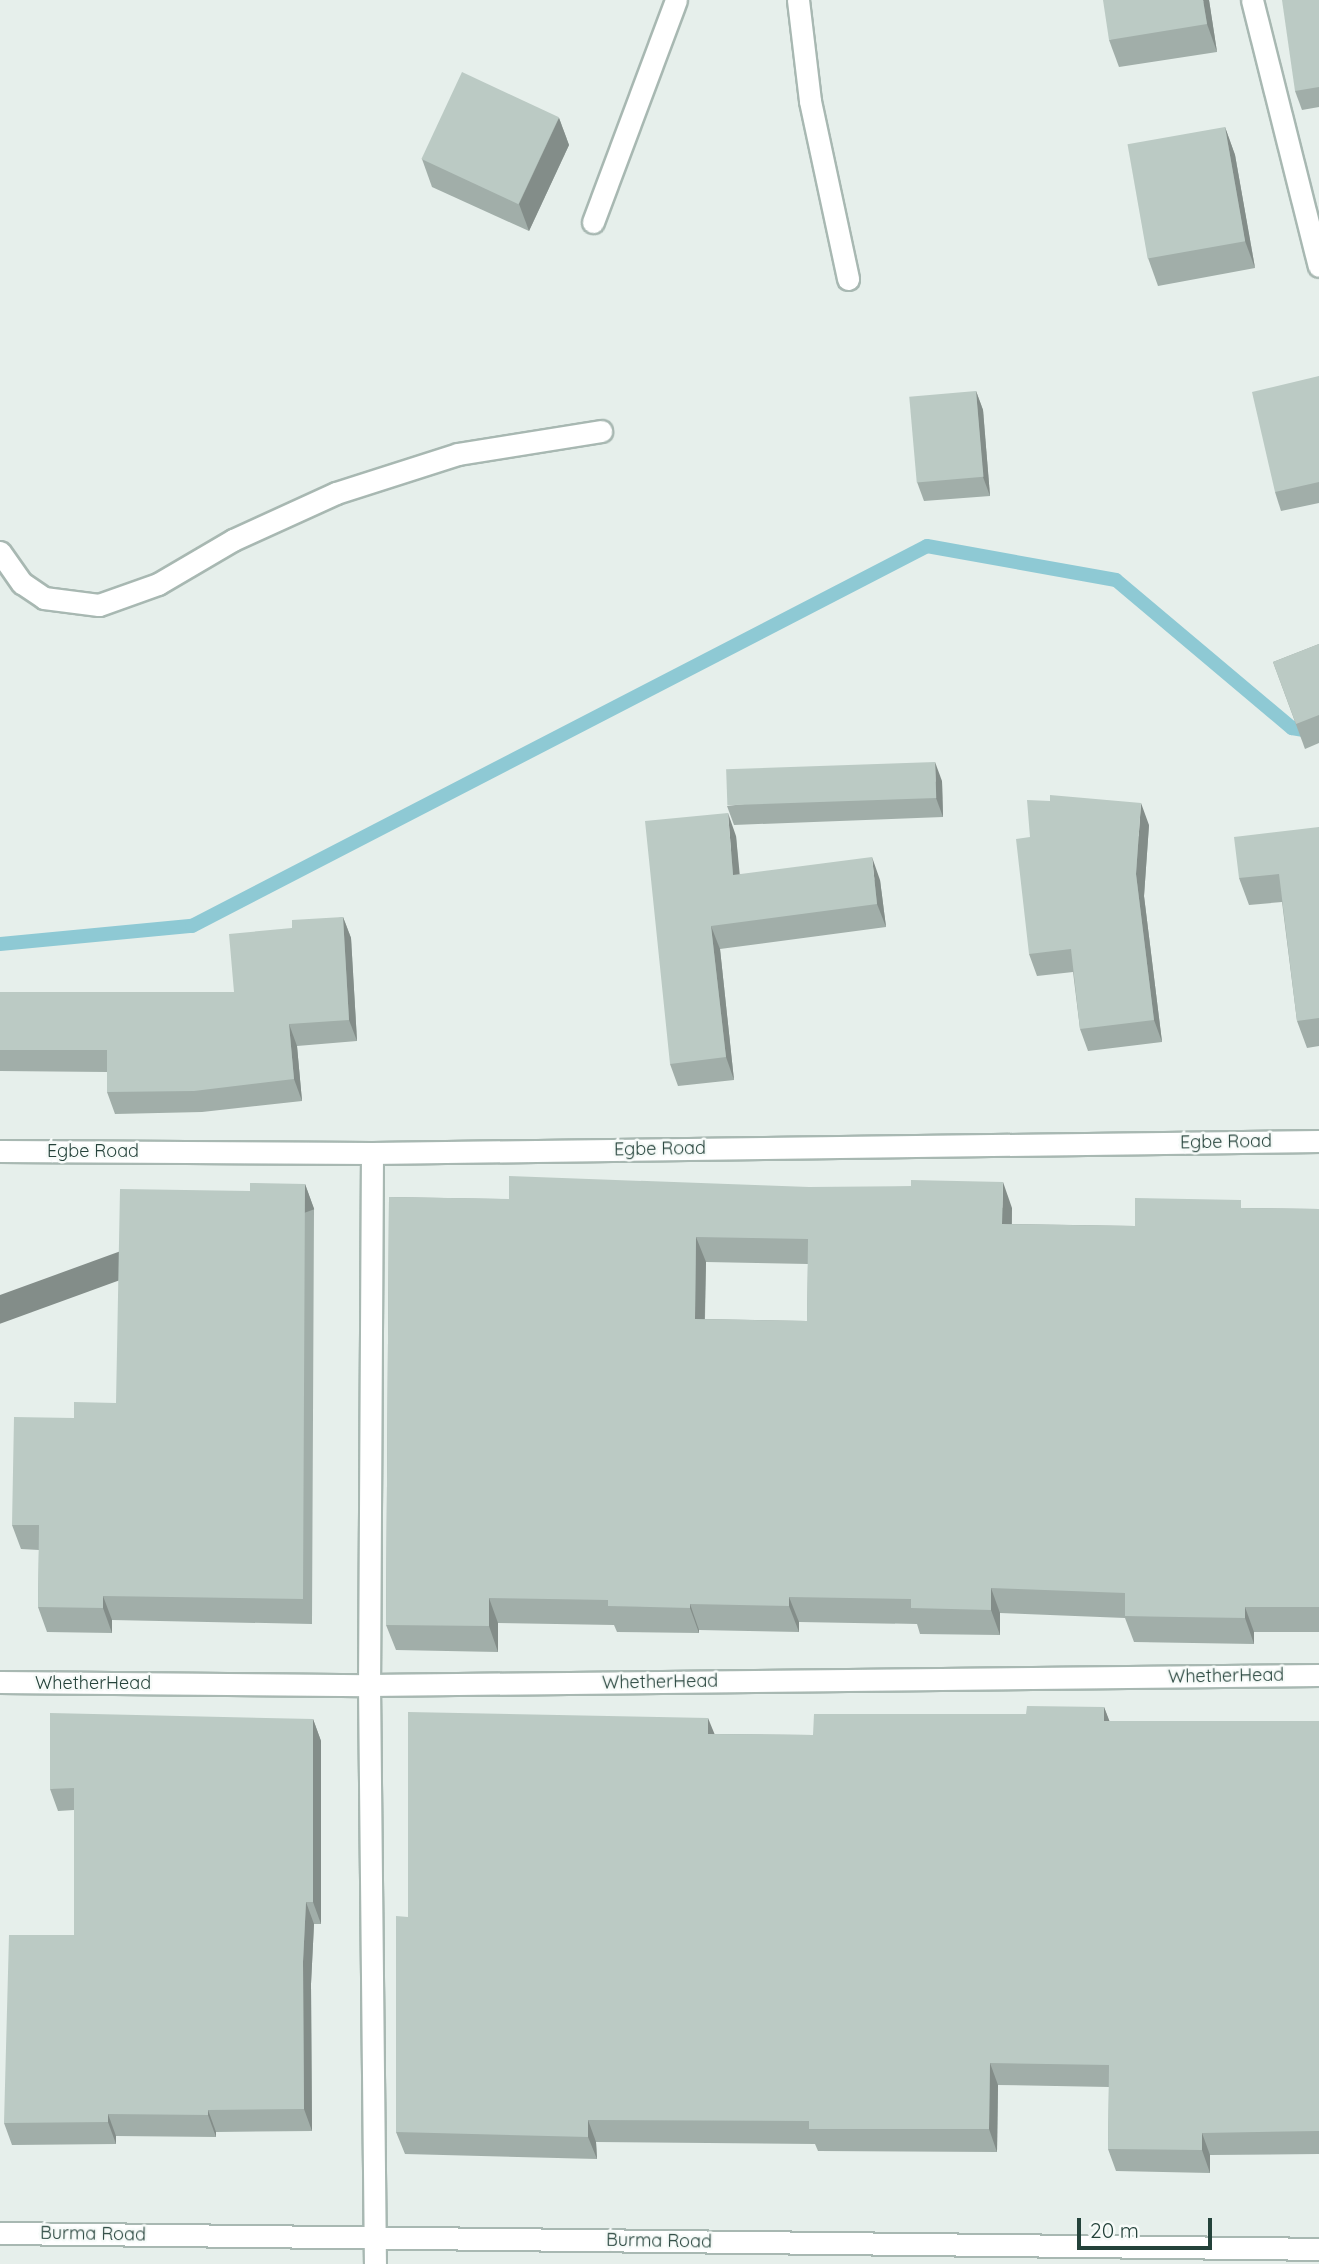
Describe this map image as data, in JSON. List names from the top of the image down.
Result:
{
  "streets": {
    "street": ["Egbe Road", "WhetherHead", "Burma Road"]
  },
  "scale_bar": "20 m"
}
